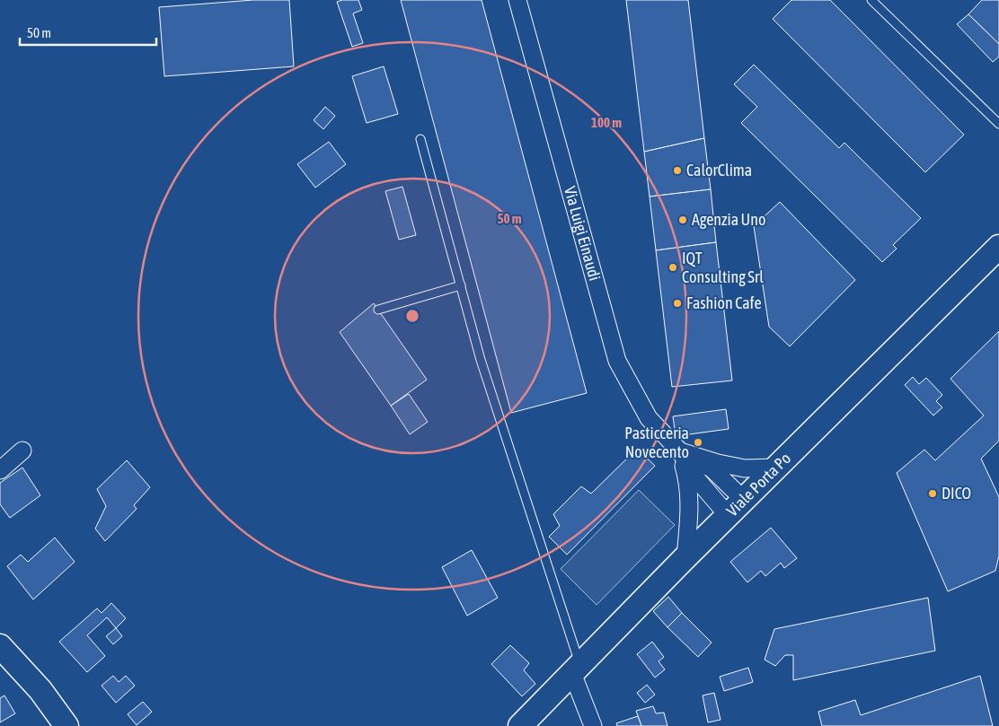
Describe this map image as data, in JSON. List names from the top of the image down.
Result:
{
  "streets": {
    "main road": ["Viale Porta Po"],
    "street": ["Via Luigi Einaudi"]
  },
  "crossings": [
    ["Via Luigi Einaudi", "Viale Porta Po"]
  ],
  "places": [
    "CalorClima",
    "Agenzia Uno",
    "IQT Consulting Srl",
    "Fashion Cafe",
    "Pasticceria Novecento",
    "DICO"
  ],
  "scale_bar": "50 m",
  "rings": ["100 m", "50 m"]
}
